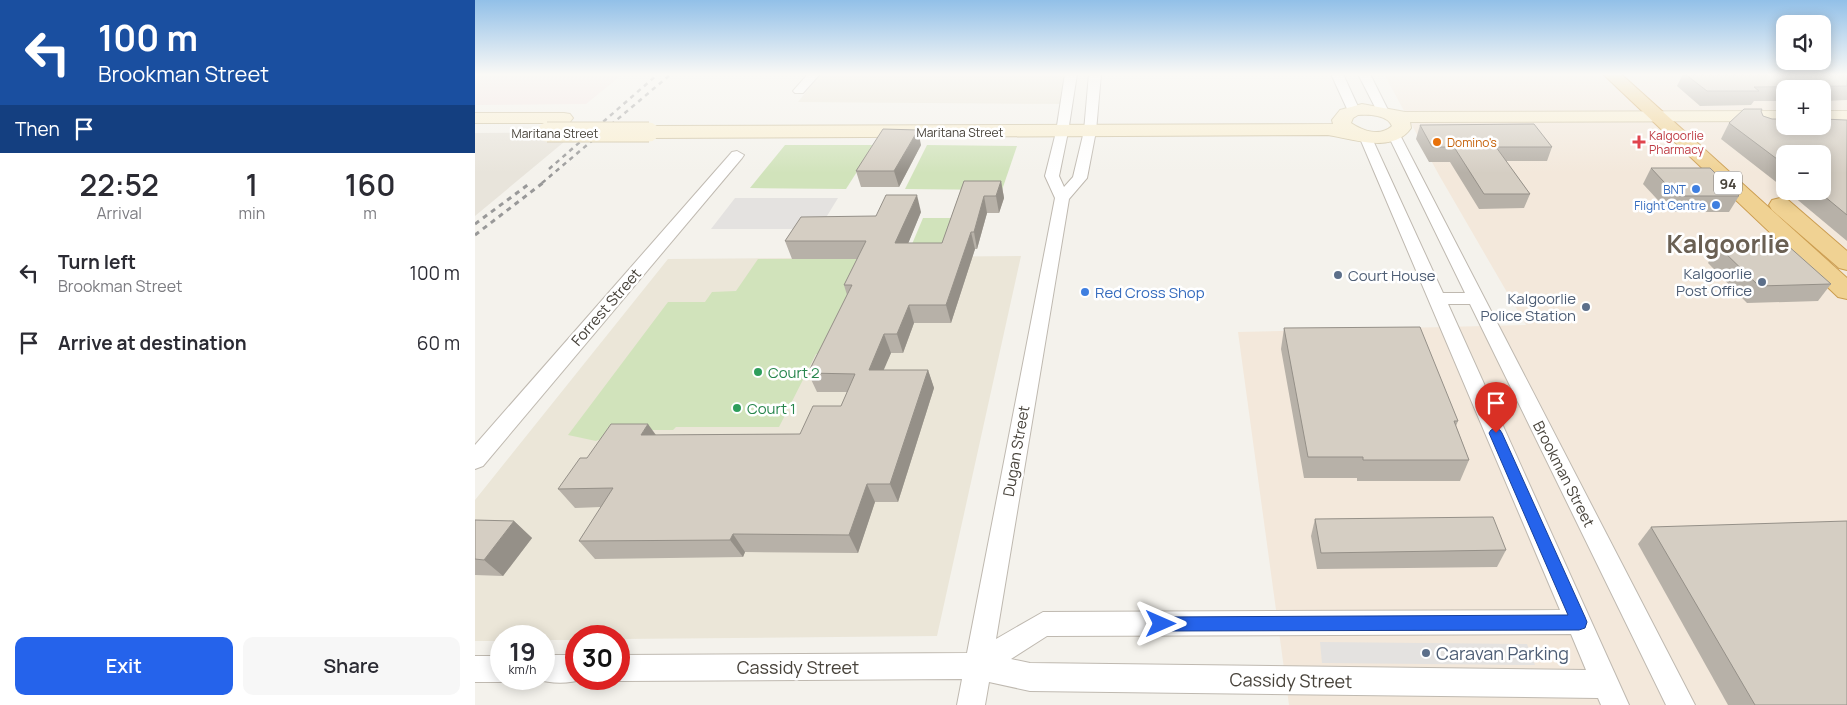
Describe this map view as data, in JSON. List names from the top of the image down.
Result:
{
  "streets": {
    "highway": ["94"],
    "main road": ["Maritana Street"],
    "street": [
      "Forrest Street",
      "Dugan Street",
      "Brookman Street",
      "Cassidy Street"
    ]
  },
  "crossings": [
    ["Maritana Street", "Brookman Street"],
    ["Dugan Street", "Cassidy Street"]
  ],
  "districts": ["Kalgoorlie"],
  "places": {
    "other": [
      "Domino's",
      "BNT",
      "Flight Centre",
      "Court House",
      "Kalgoorlie Post Office",
      "Red Cross Shop",
      "Kalgoorlie Police Station",
      "Court 2",
      "Court 1",
      "Caravan Parking"
    ],
    "health": ["Kalgoorlie Pharmacy"]
  },
  "page": {
    "turn": ["100 m", "Brookman Street"],
    "map_buttons": ["+", "−"],
    "then": "Then",
    "eta": [
      "22:52",
      "Arrival",
      "1",
      "min",
      "160",
      "m"
    ],
    "list": [
      {
        "name": "Turn left",
        "note": "Brookman Street",
        "value": "100 m"
      },
      {
        "name": "Arrive at destination",
        "value": "60 m"
      }
    ],
    "speed": "19 km/h",
    "limit": "30",
    "buttons": ["Exit", "Share"]
  }
}
